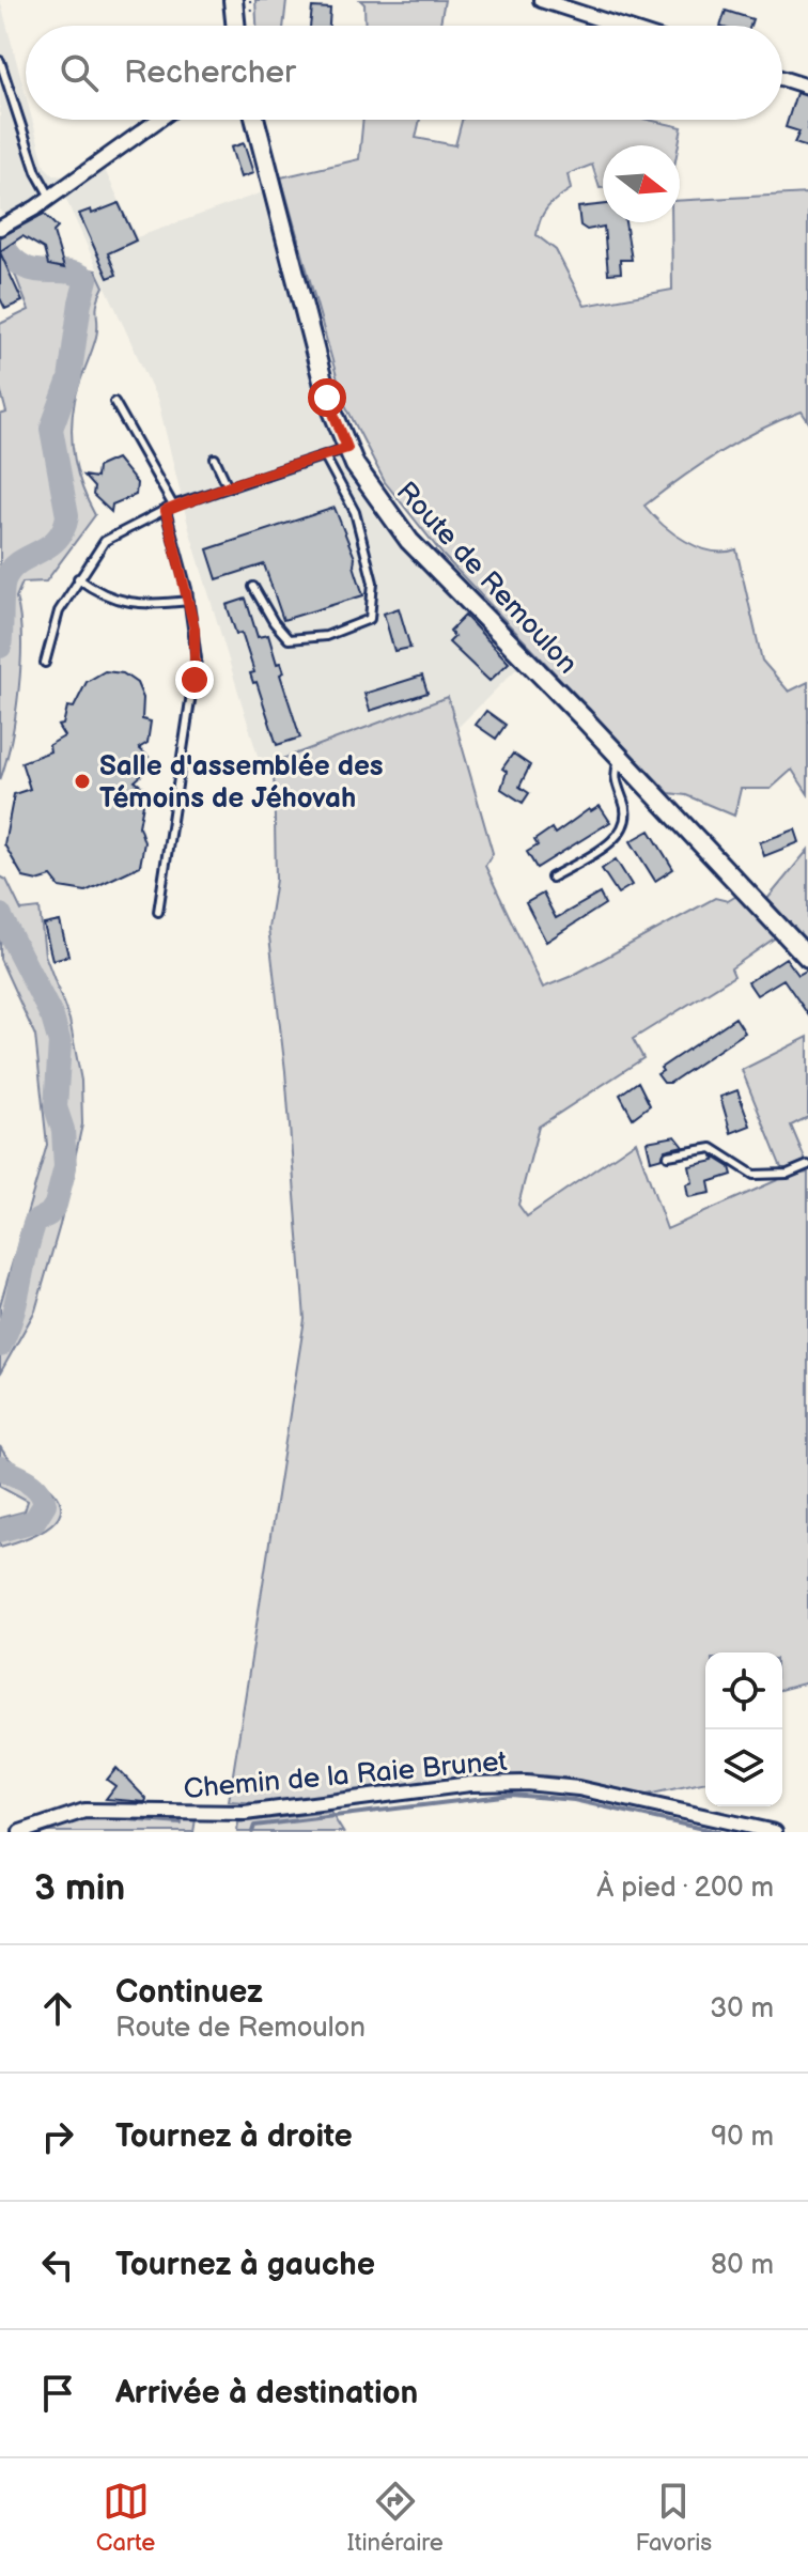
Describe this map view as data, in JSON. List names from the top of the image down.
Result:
{
  "streets": {
    "main road": ["Route de Remoulon"],
    "street": ["Chemin de la Raie Brunet"]
  },
  "places": ["Salle d'assemblée des Témoins de Jéhovah"],
  "north": "right",
  "page": {
    "search": "Rechercher",
    "heading": ["3 min", "À pied · 200 m"],
    "list": [
      ["Continuez", "Route de Remoulon", "30 m"],
      ["Tournez à droite", "90 m"],
      ["Tournez à gauche", "80 m"],
      "Arrivée à destination"
    ],
    "nav": ["Carte", "Itinéraire", "Favoris"]
  }
}
